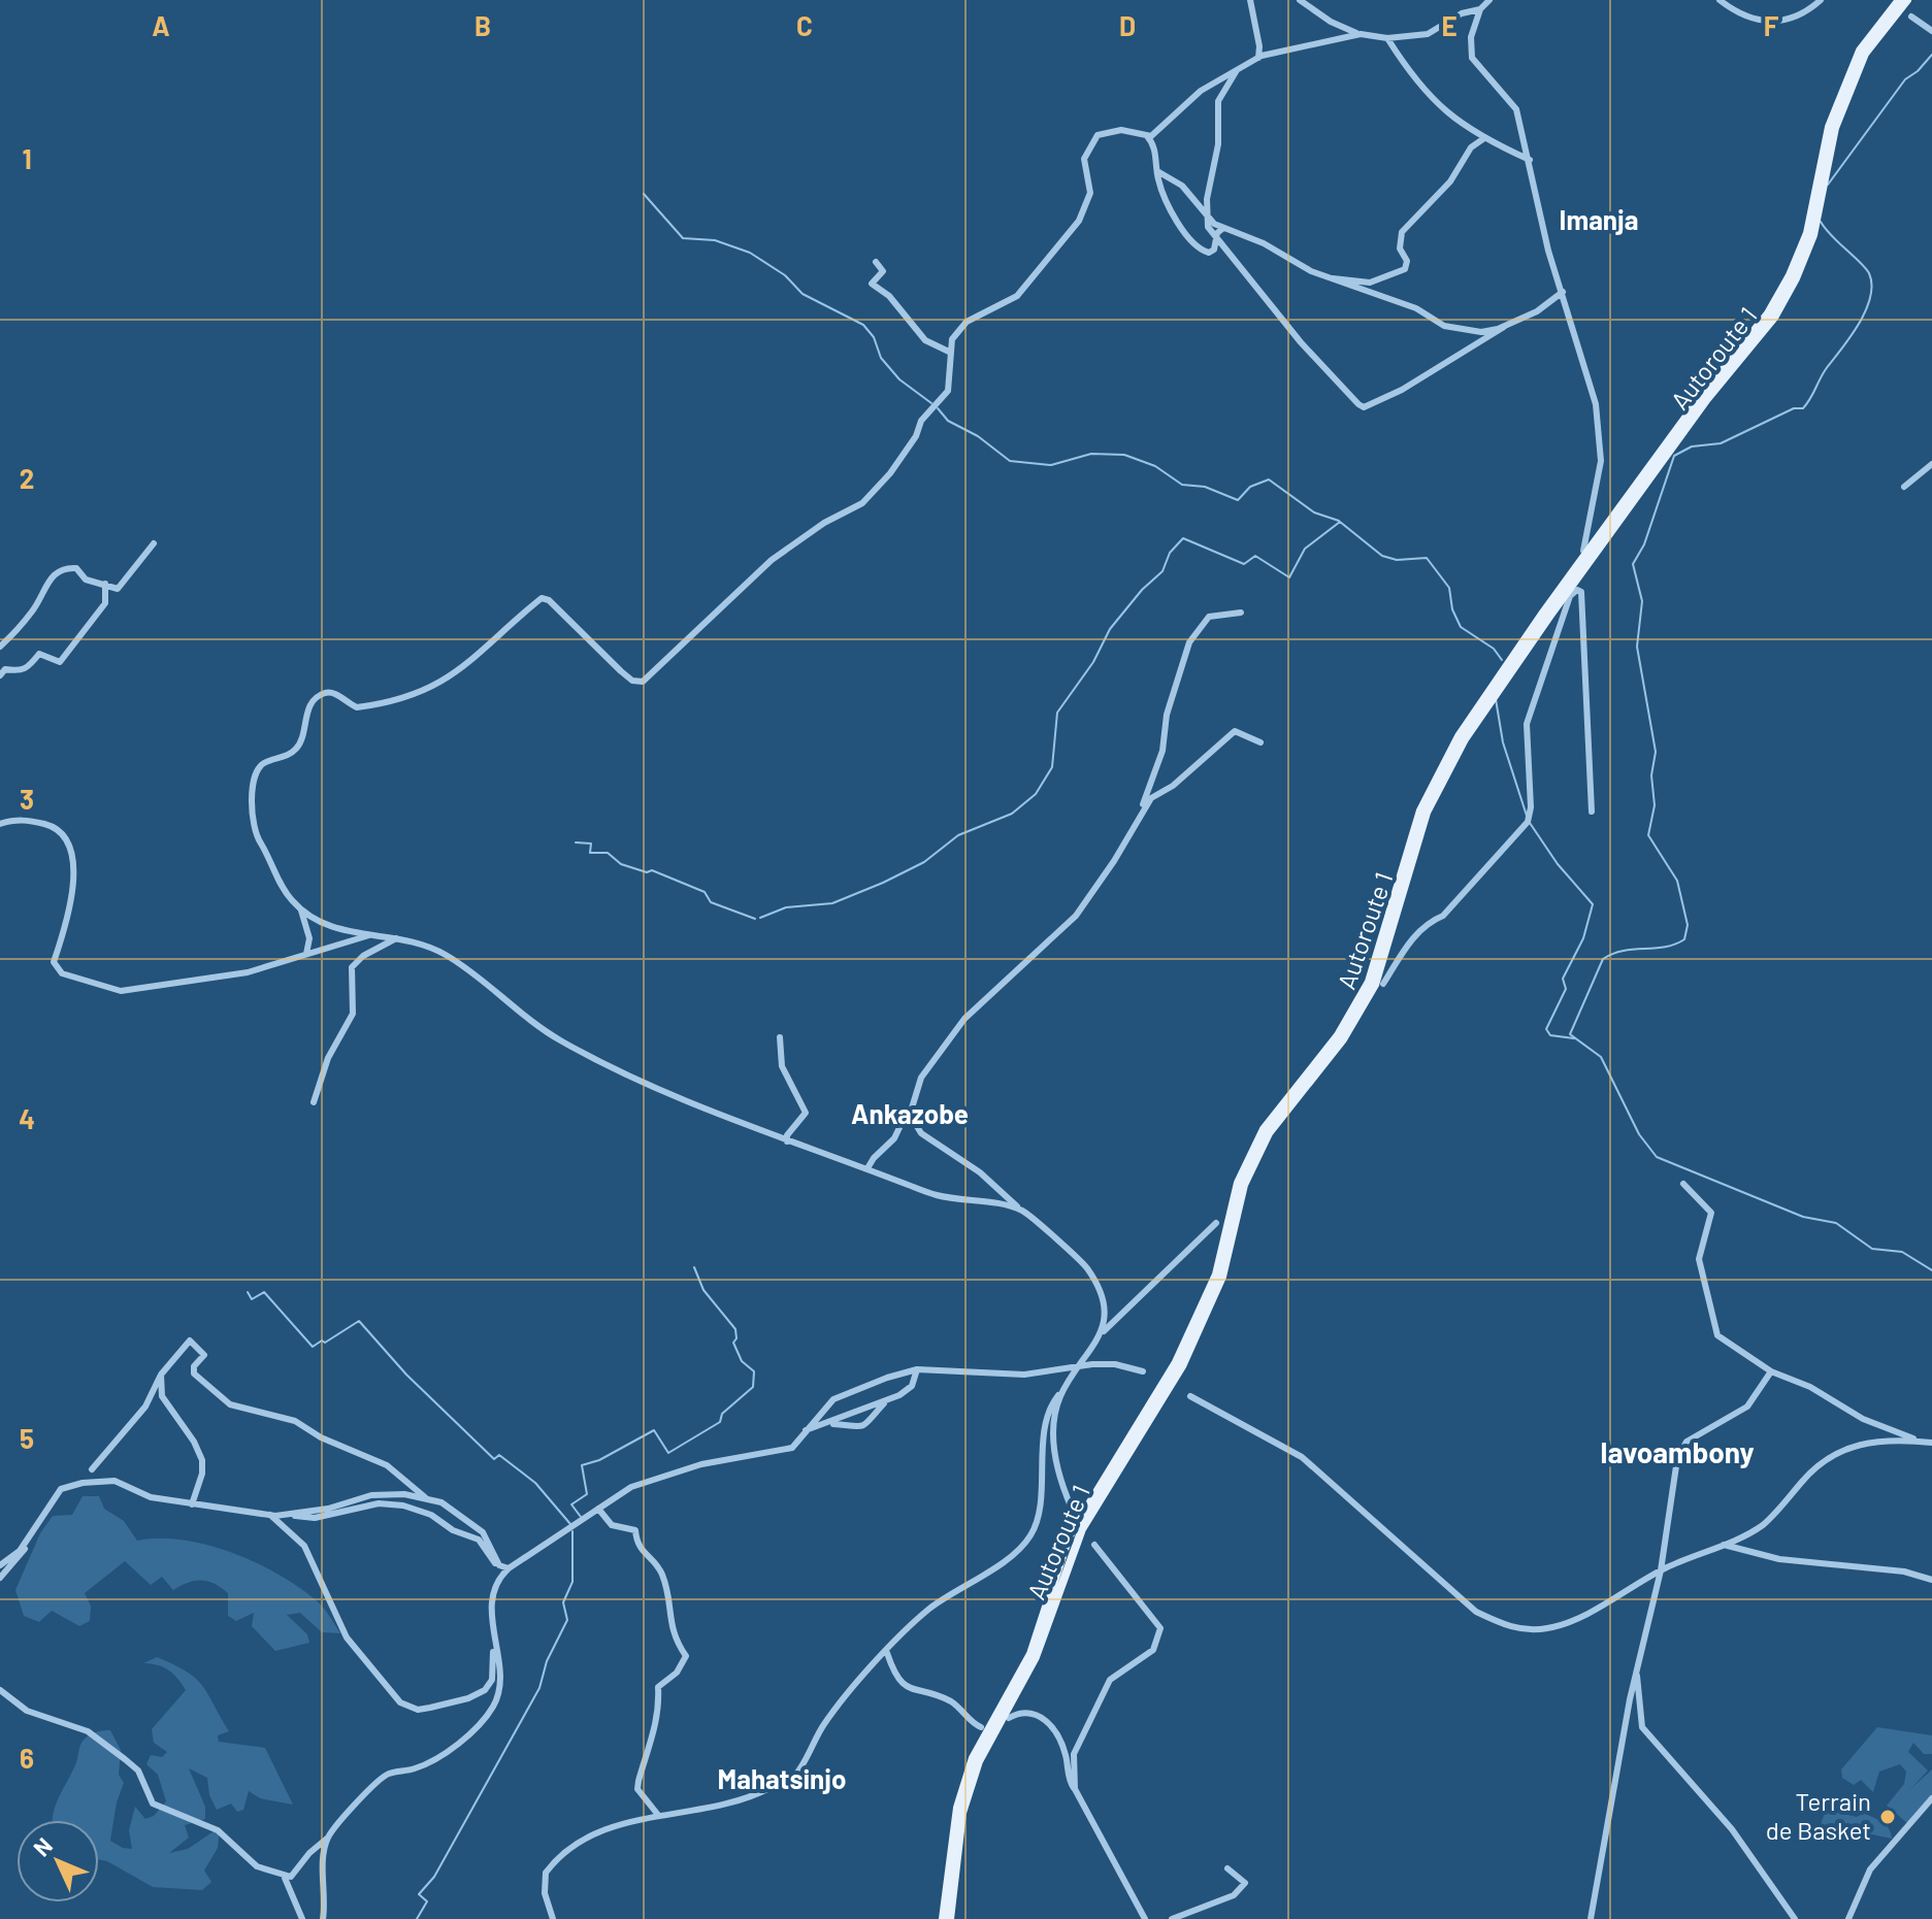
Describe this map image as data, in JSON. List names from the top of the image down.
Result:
{
  "streets": {
    "main road": ["Autoroute 1"]
  },
  "districts": [
    "Imanja",
    "Ankazobe",
    "Iavoambony",
    "Mahatsinjo"
  ],
  "places": ["Terrain de Basket"],
  "north": "top left",
  "grid": {
    "columns": [
      "A",
      "B",
      "C",
      "D",
      "E",
      "F"
    ],
    "rows": [
      "1",
      "2",
      "3",
      "4",
      "5",
      "6"
    ]
  }
}
